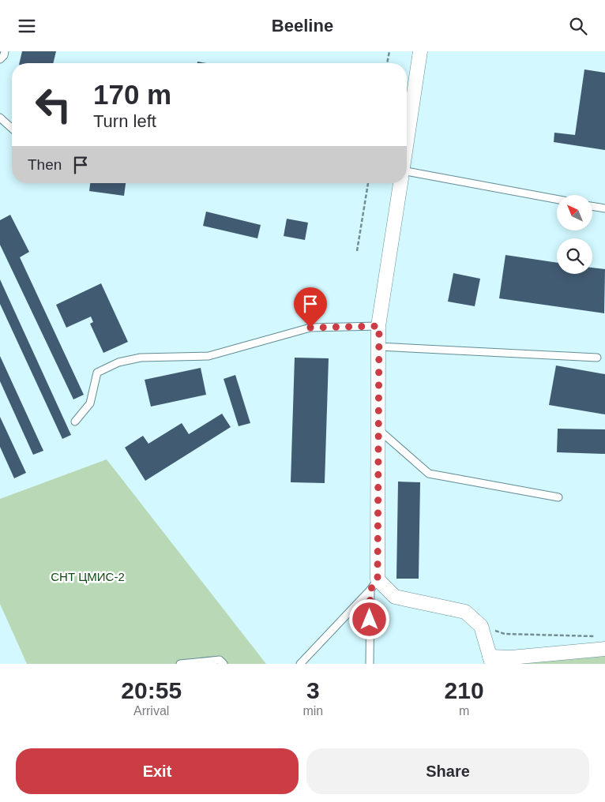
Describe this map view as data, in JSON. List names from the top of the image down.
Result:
{
  "parks": ["СНТ ЦМИС-2"],
  "north": "top left",
  "page": {
    "header": "Beeline",
    "turn": ["170 m", "Turn left"],
    "then": "Then",
    "eta": [
      "20:55",
      "Arrival",
      "3",
      "min",
      "210",
      "m"
    ],
    "buttons": ["Exit", "Share"]
  }
}
